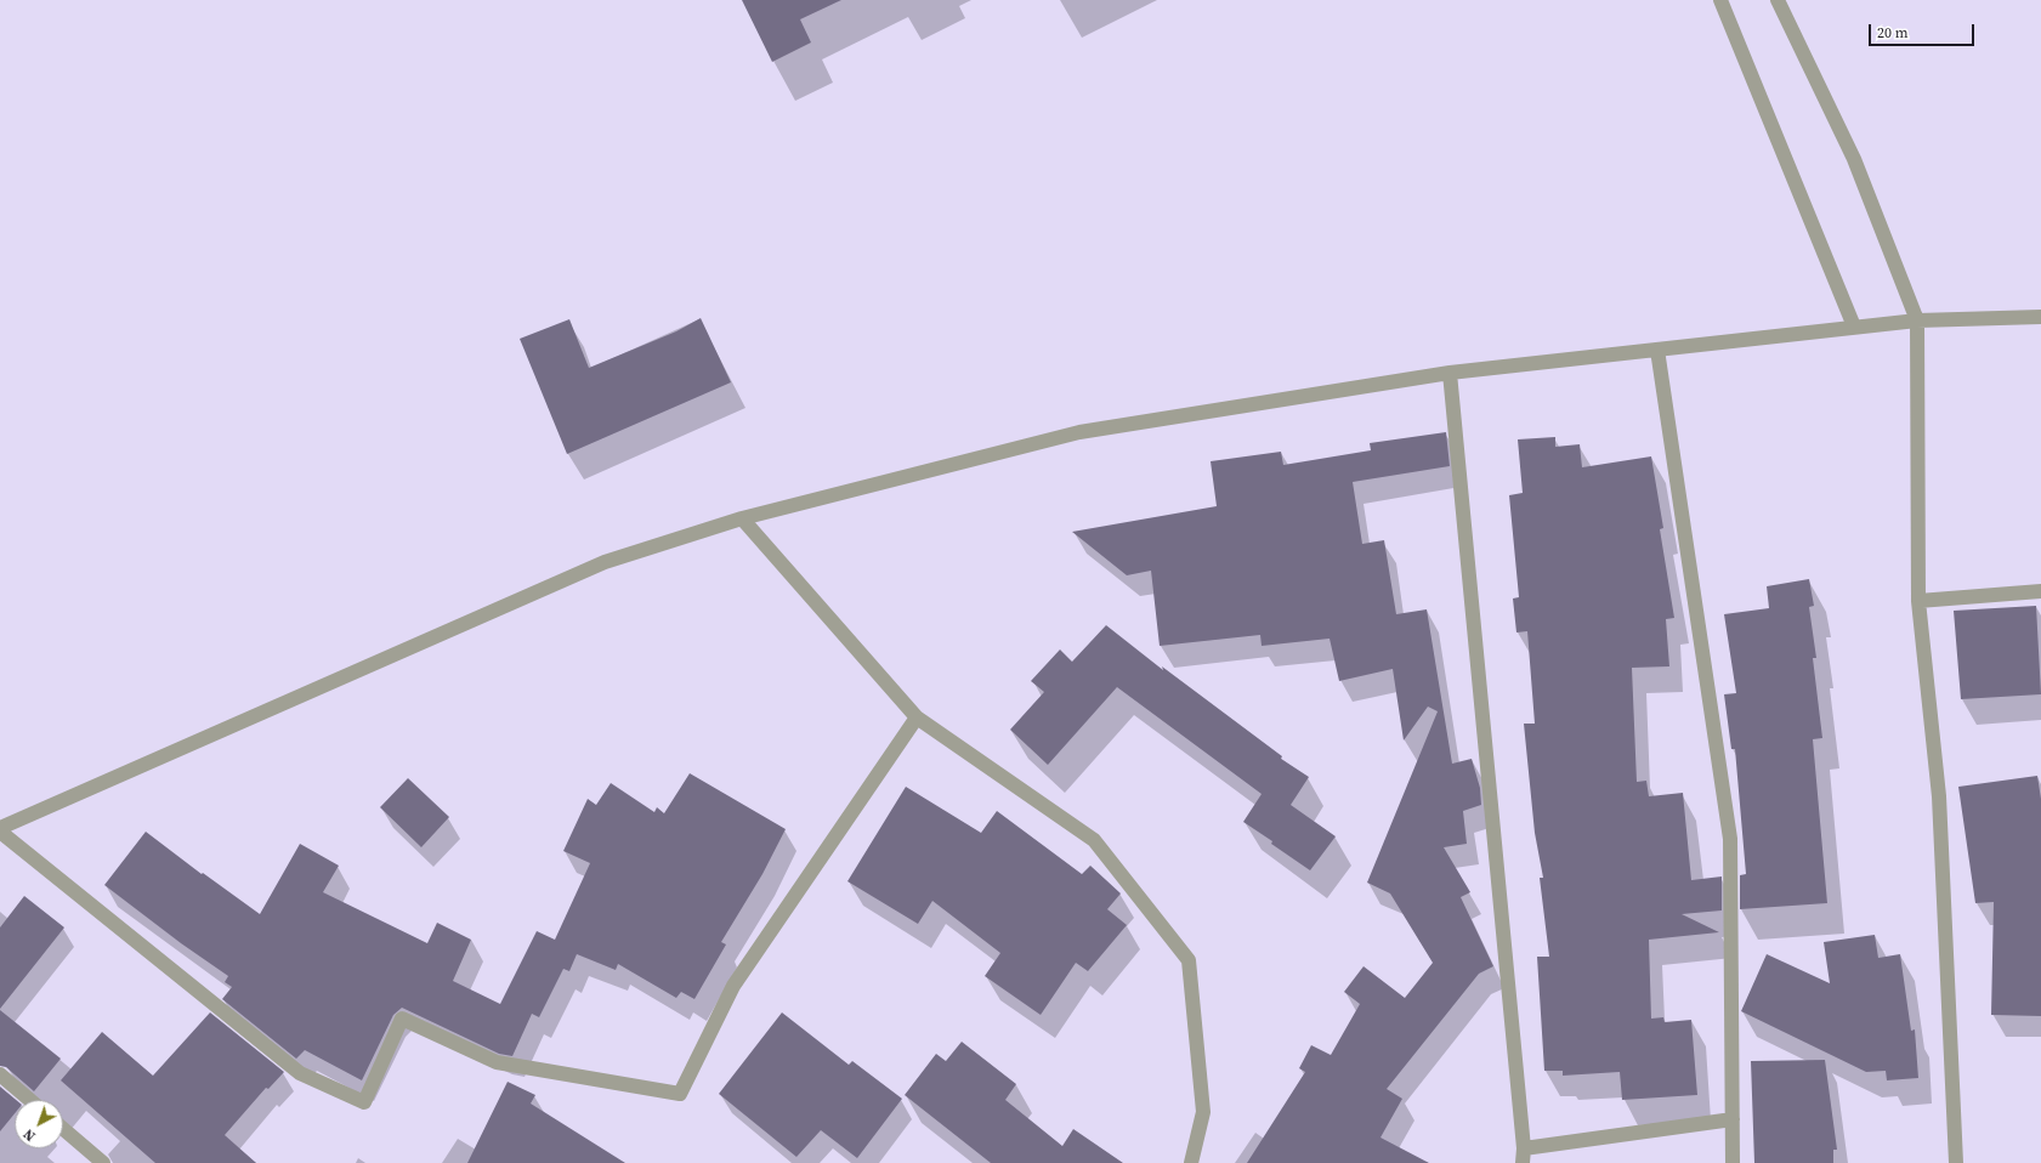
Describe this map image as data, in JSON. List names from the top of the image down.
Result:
{
  "scale_bar": "20 m",
  "north": "bottom left"
}
